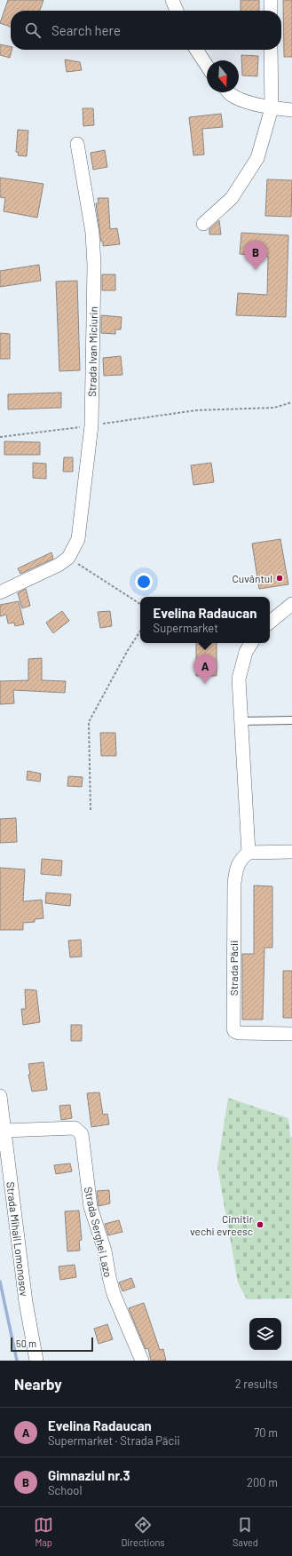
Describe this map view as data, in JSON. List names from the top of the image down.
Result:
{
  "streets": {
    "street": [
      "Strada Ivan Miciurin",
      "Strada Păcii",
      "Strada Serghei Lazo",
      "Strada Mihail Lomonosov"
    ]
  },
  "crossings": [
    ["Strada Serghei Lazo", "Strada Mihail Lomonosov"]
  ],
  "places": ["Cuvântul", "Cimitir vechi evreesc"],
  "scale_bar": "50 m",
  "north": "bottom",
  "page": {
    "search": "Search here",
    "pins": ["B", "A"],
    "popup": ["Evelina Radaucan", "Supermarket"],
    "scale": "50 m",
    "heading": ["Nearby", "2 results"],
    "list": [
      {
        "mark": "A",
        "name": "Evelina Radaucan",
        "note": "Supermarket · Strada Păcii",
        "value": "70 m"
      },
      {
        "mark": "B",
        "name": "Gimnaziul nr.3",
        "note": "School",
        "value": "200 m"
      }
    ],
    "nav": ["Map", "Directions", "Saved"]
  }
}
